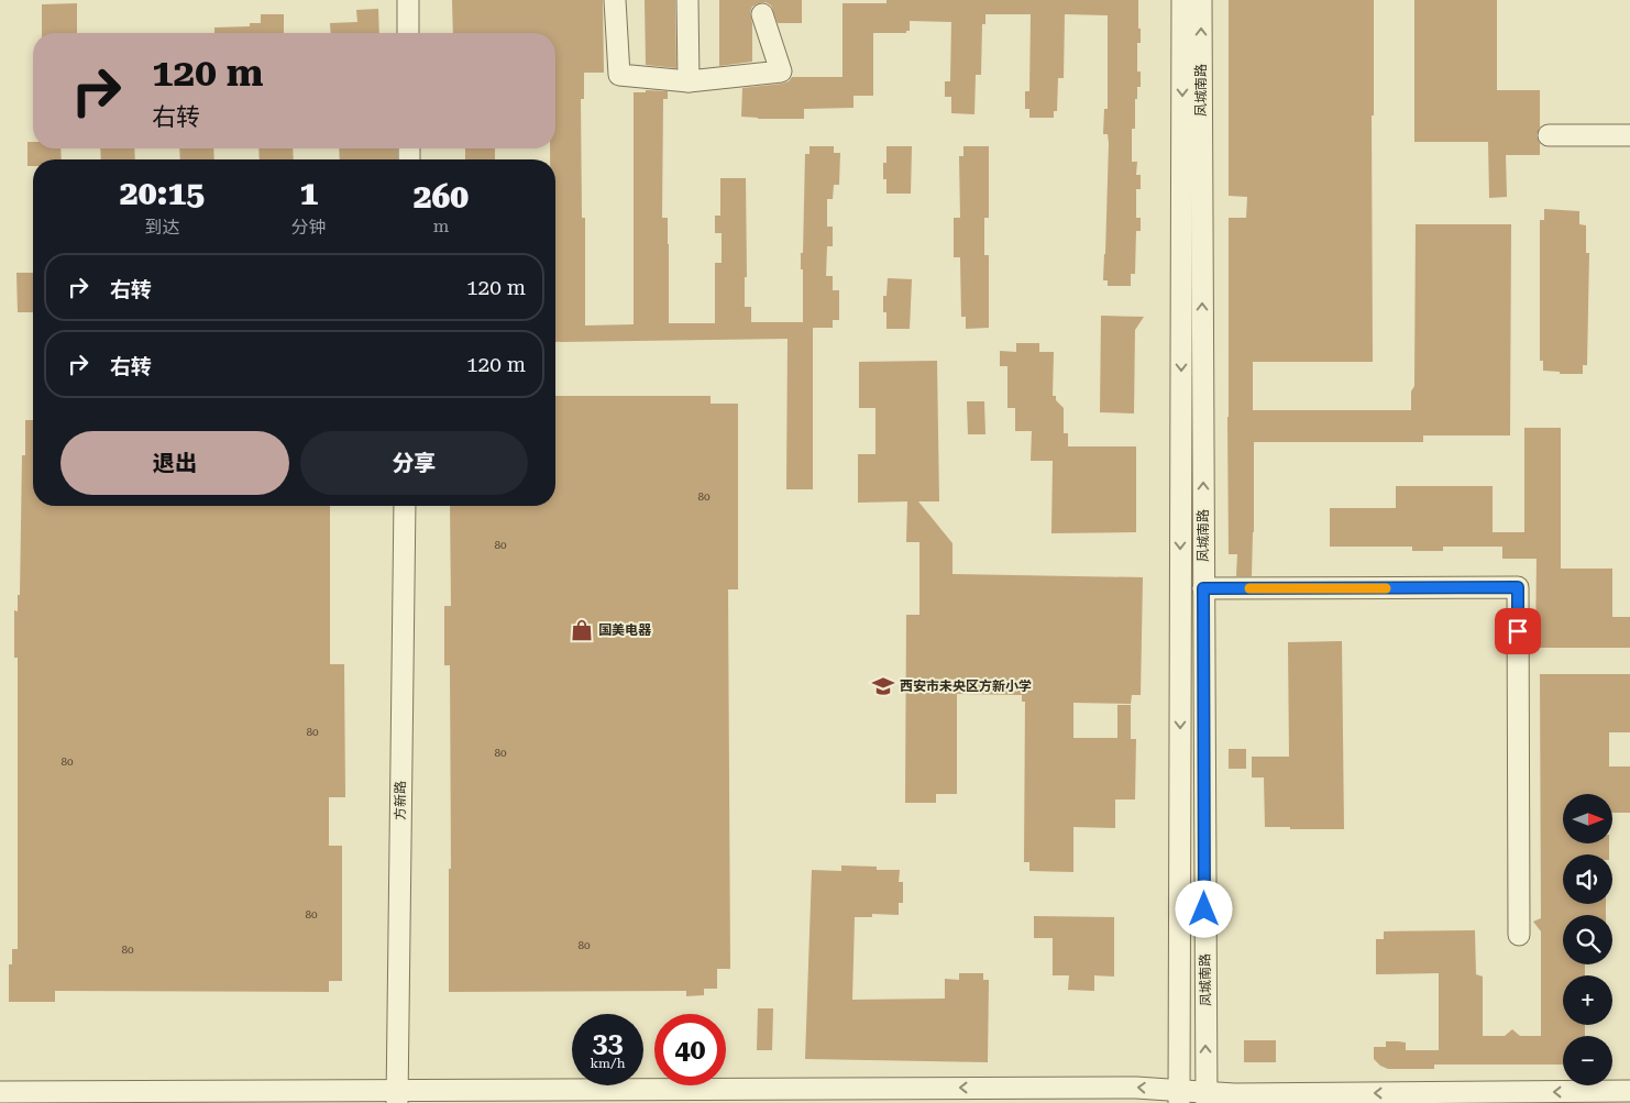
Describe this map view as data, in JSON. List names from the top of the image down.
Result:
{
  "streets": {
    "street": ["凤城南路", "方新路"]
  },
  "places": {
    "shop": ["国美电器"],
    "school or university": ["西安市未央区方新小学"]
  },
  "house_numbers": [
    "80",
    "80",
    "80",
    "80",
    "80",
    "80",
    "80",
    "80"
  ],
  "north": "right",
  "page": {
    "turn": ["120 m", "右转"],
    "eta": [
      "20:15",
      "到达",
      "1",
      "分钟",
      "260",
      "m"
    ],
    "list": [
      {
        "name": "右转",
        "value": "120 m"
      },
      {
        "name": "右转",
        "value": "120 m"
      }
    ],
    "buttons": ["退出", "分享"],
    "map_buttons": ["+", "−"],
    "speed": "33 km/h",
    "limit": "40"
  }
}
